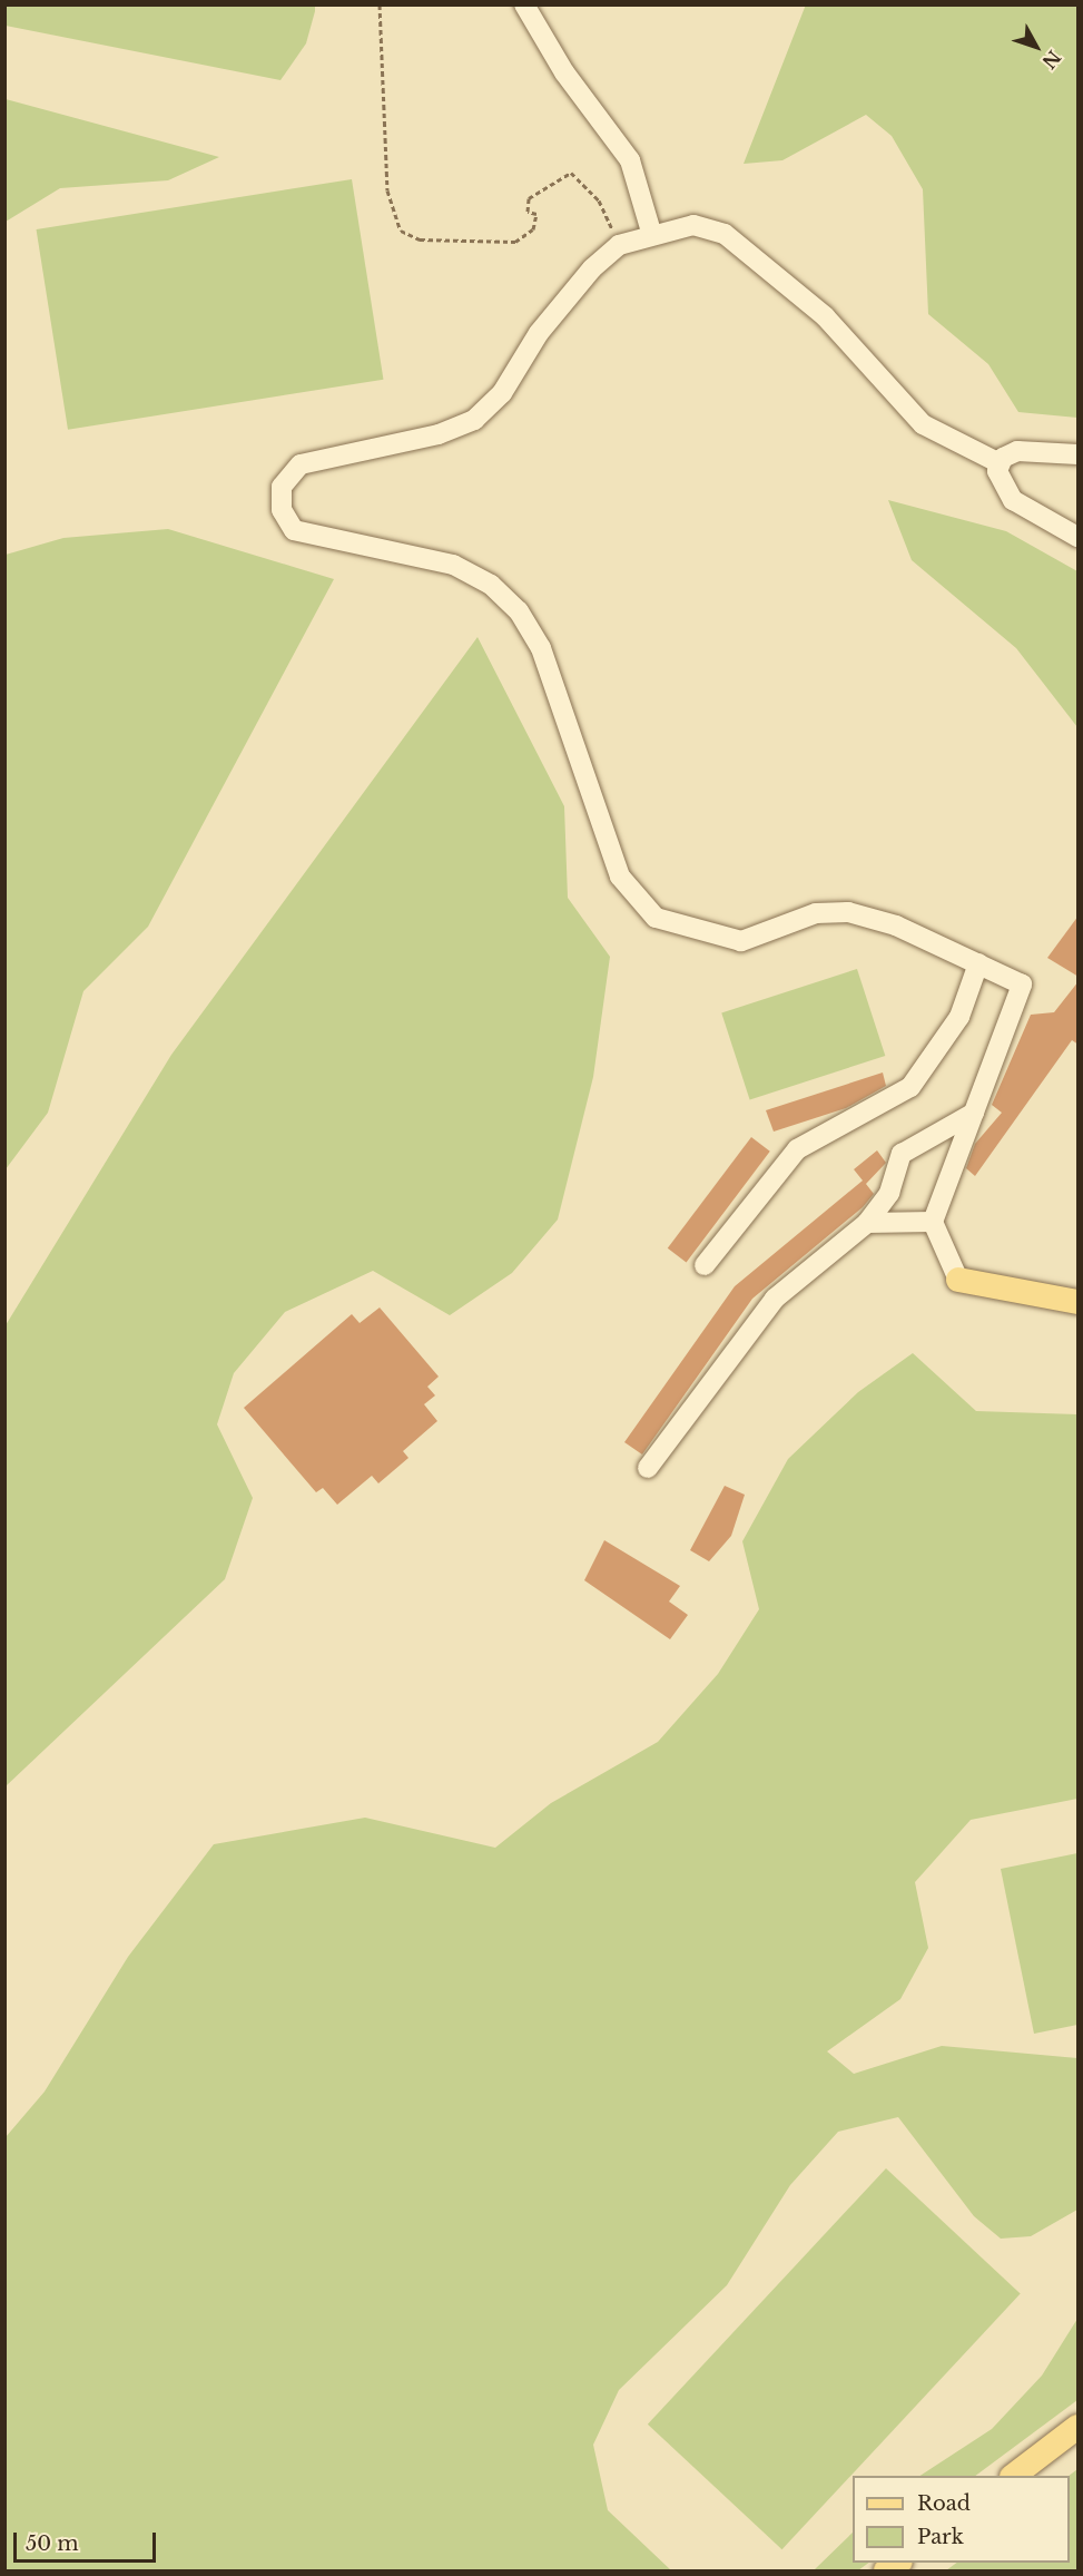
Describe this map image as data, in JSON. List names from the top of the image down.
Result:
{
  "legend": ["Road", "Park"],
  "scale_bar": "50 m",
  "north": "bottom right"
}
